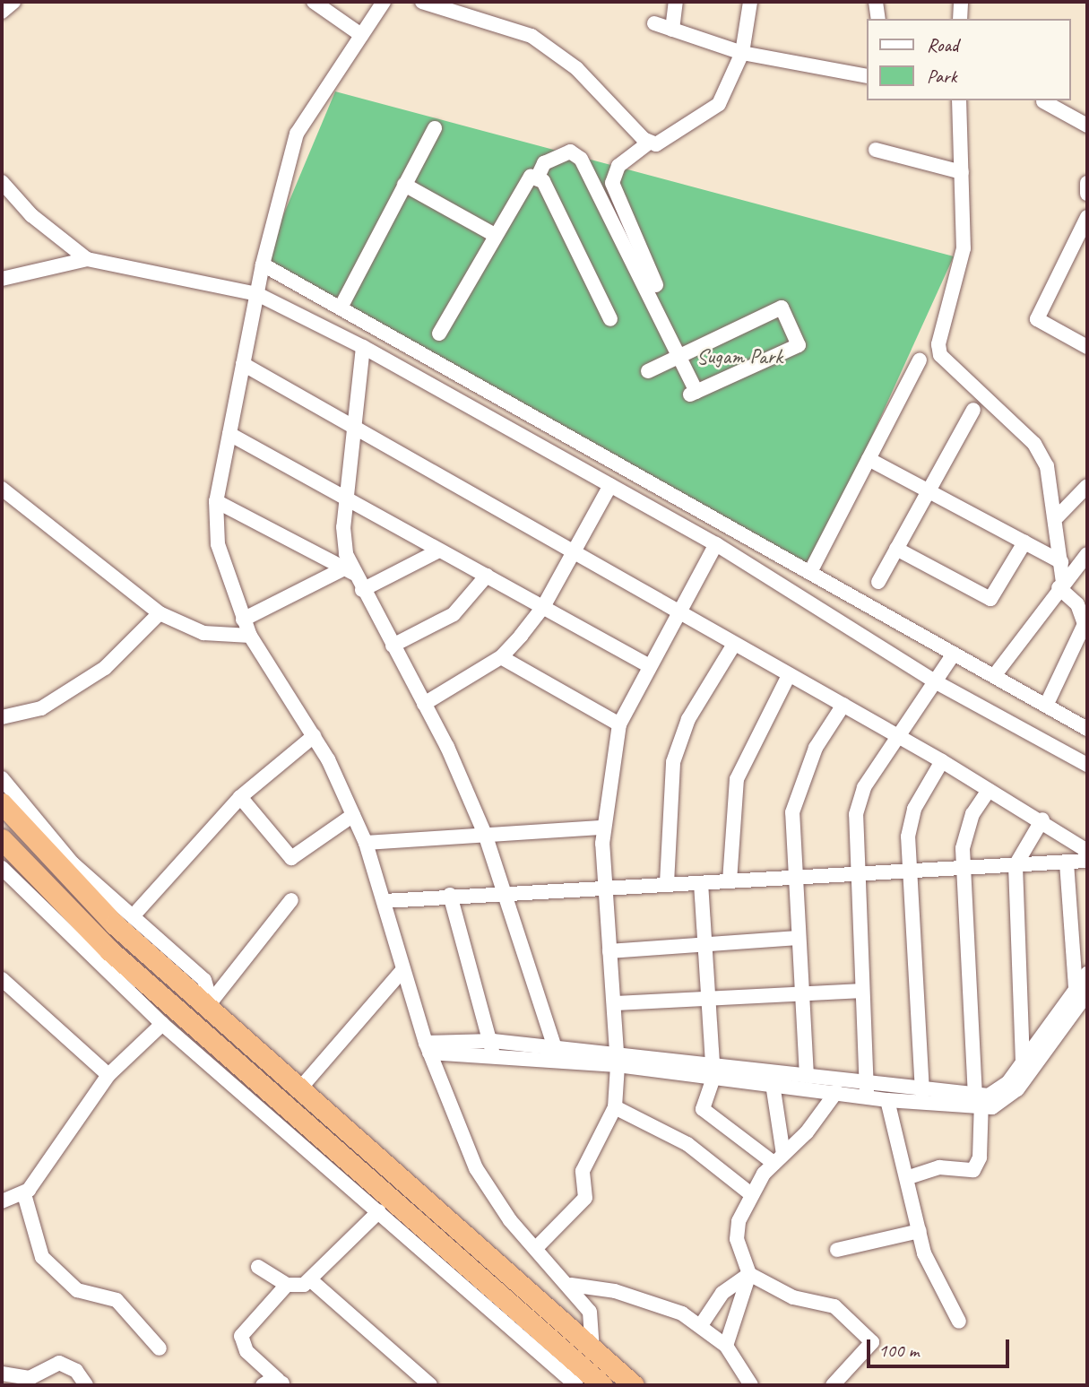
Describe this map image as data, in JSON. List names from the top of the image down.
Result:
{
  "parks": ["Sugam Park"],
  "legend": ["Road", "Park"],
  "scale_bar": "100 m"
}
